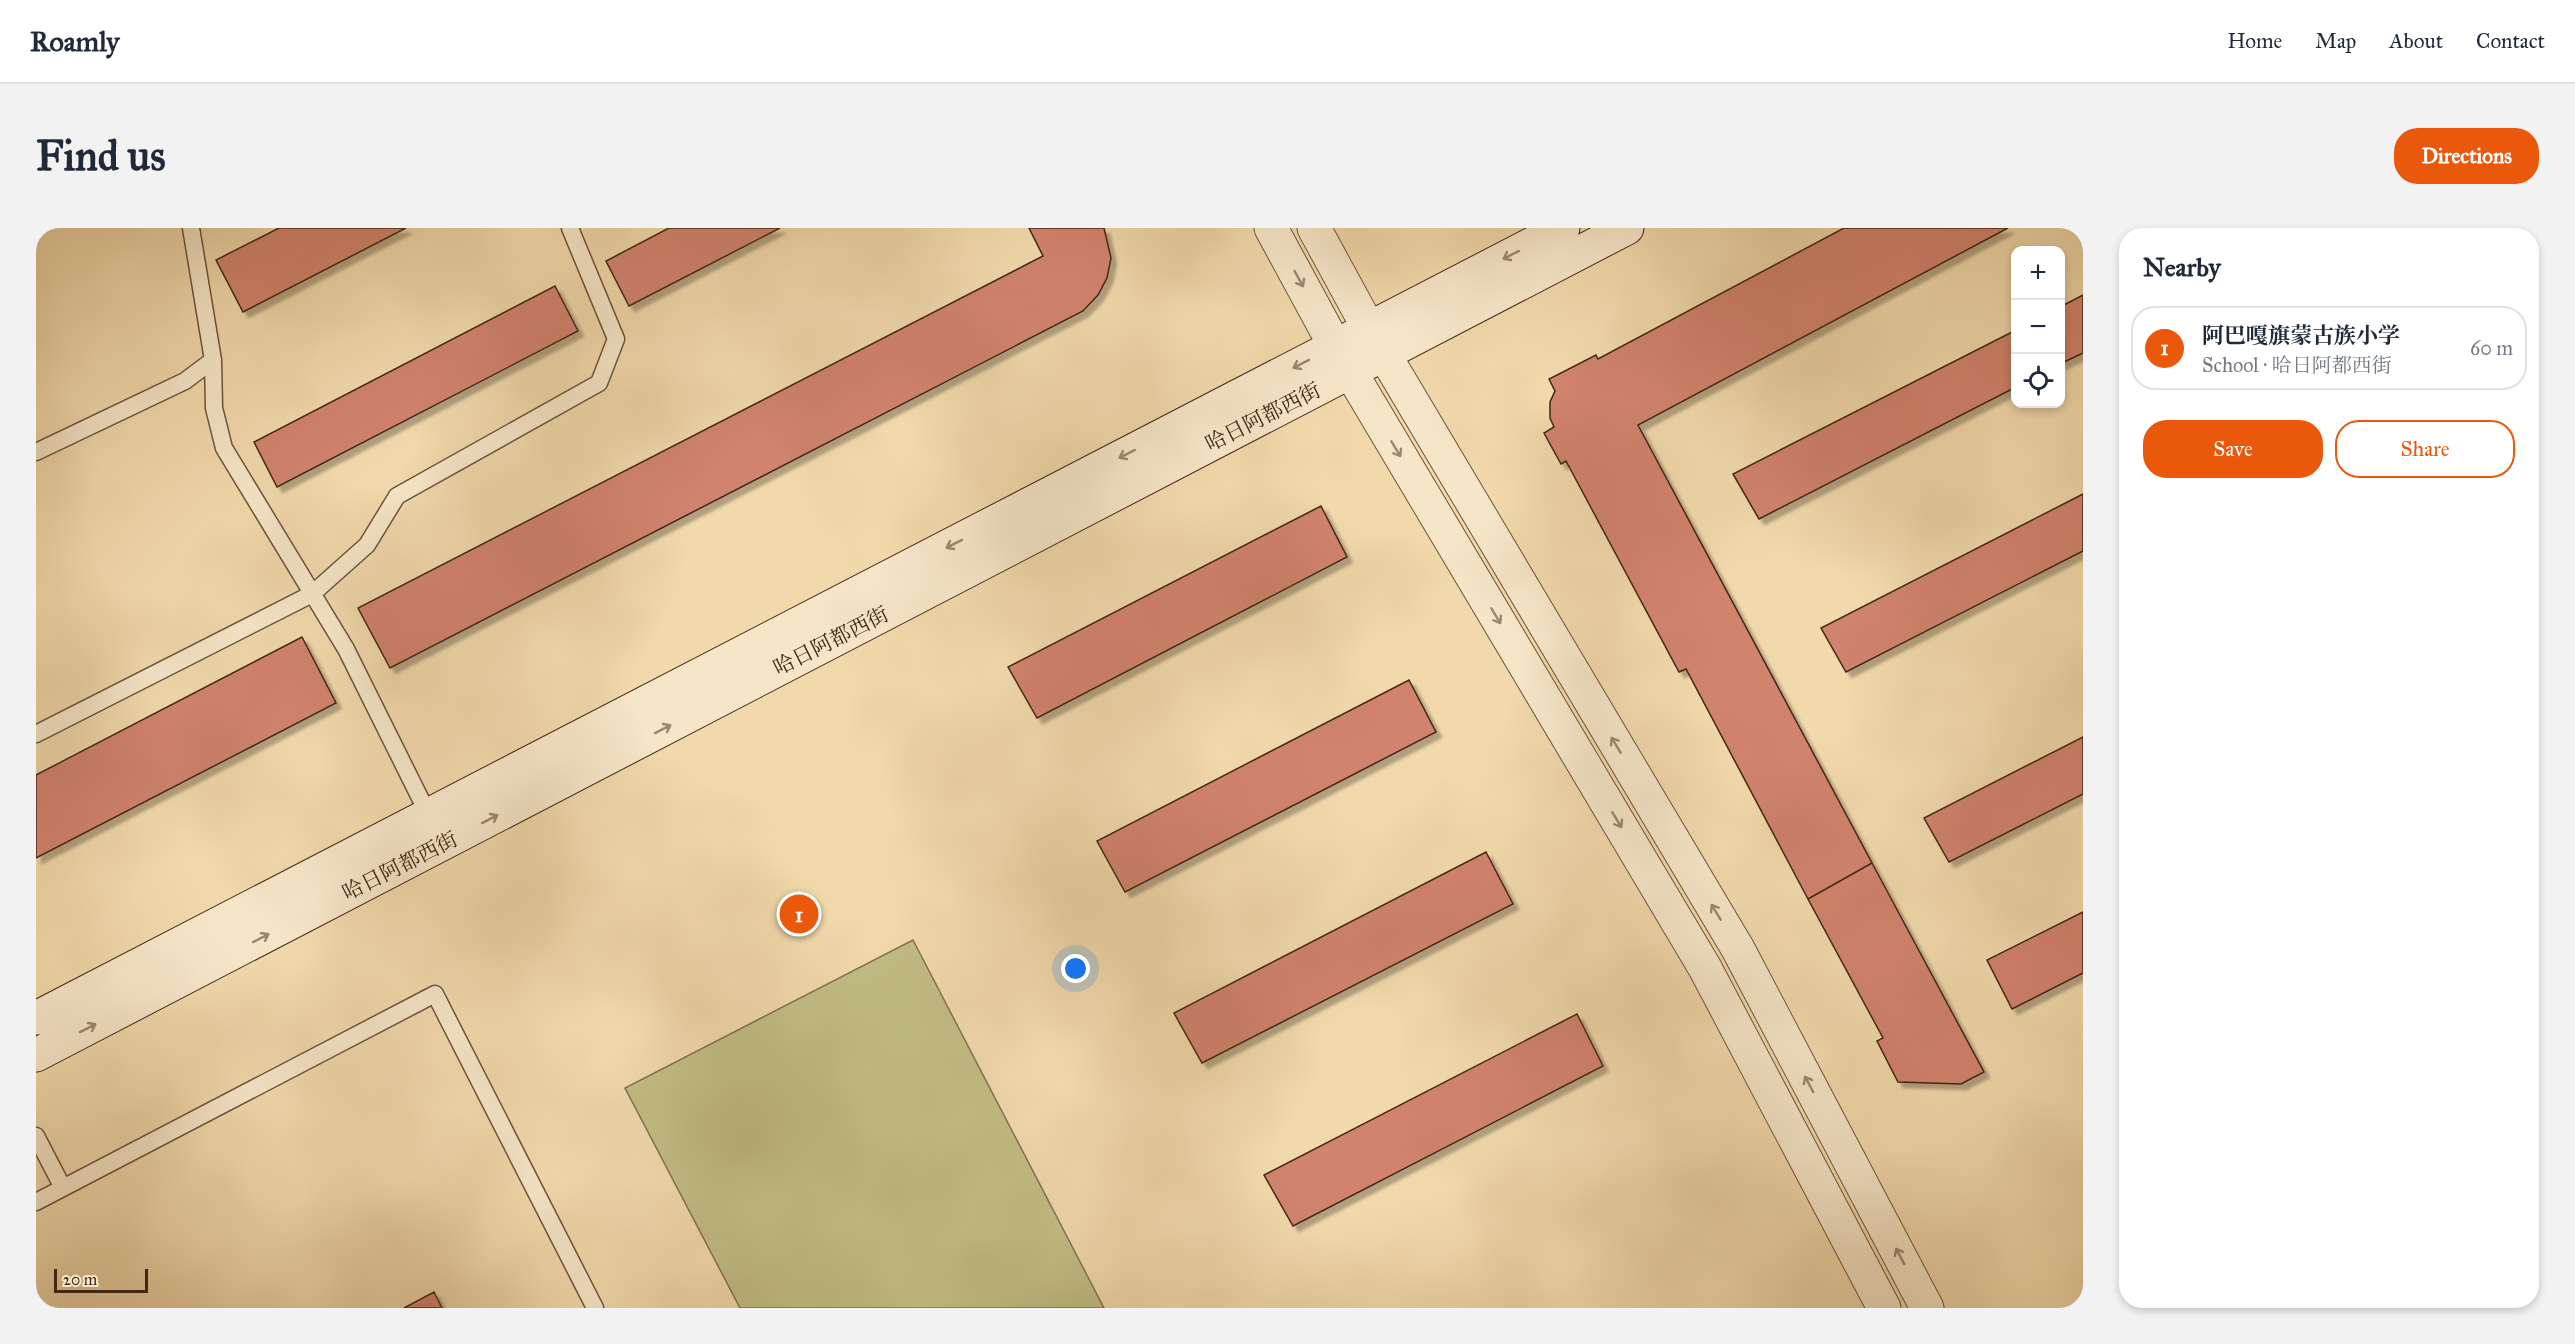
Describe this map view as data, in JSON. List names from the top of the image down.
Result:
{
  "streets": {
    "main road": ["哈日阿都西街"]
  },
  "scale_bar": "20 m",
  "page": {
    "header": "Roamly",
    "nav": [
      "Home",
      "Map",
      "About",
      "Contact"
    ],
    "buttons": [
      "Directions",
      ["Save", "Share"]
    ],
    "title": "Find us",
    "heading": "Nearby",
    "map_buttons": ["+", "−"],
    "list": [
      {
        "mark": "1",
        "name": "阿巴嘎旗蒙古族小学",
        "note": "School · 哈日阿都西街",
        "value": "60 m"
      }
    ],
    "pins": "1",
    "scale": "20 m"
  }
}
